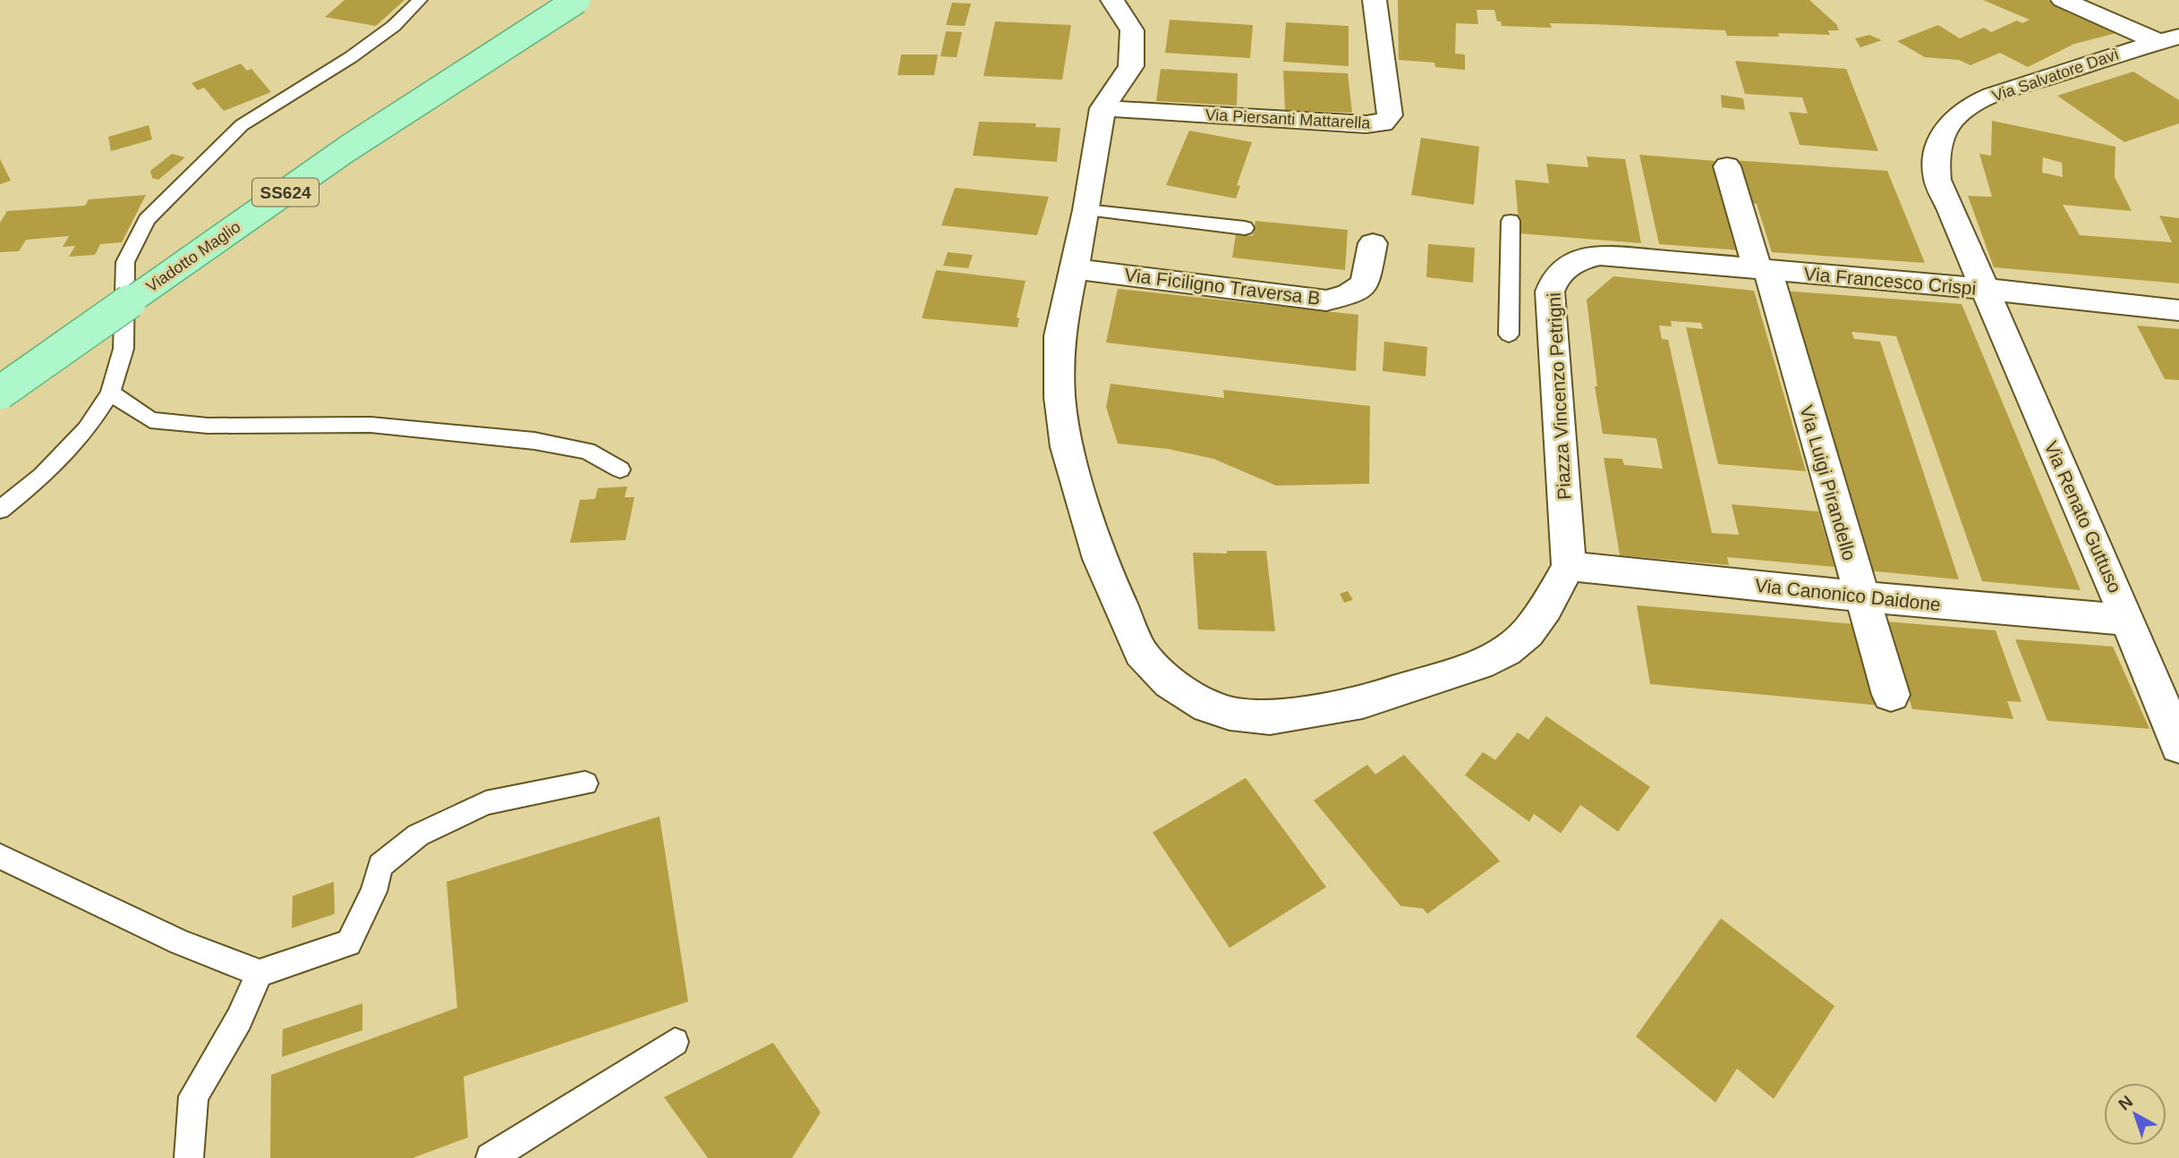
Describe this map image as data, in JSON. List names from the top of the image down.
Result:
{
  "streets": {
    "main road": ["SS624", "Viadotto Maglio"],
    "street": [
      "Via Salvatore Davì",
      "Via Piersanti Mattarella",
      "Via Francesco Crispi",
      "Via Ficiligno Traversa B",
      "Piazza Vincenzo Petrigni",
      "Via Luigi Pirandello",
      "Via Renato Guttuso",
      "Via Canonico Daidone"
    ]
  },
  "crossings": [
    ["Via Salvatore Davì", "Via Francesco Crispi"],
    ["Via Salvatore Davì", "Via Renato Guttuso"],
    ["Via Francesco Crispi", "Piazza Vincenzo Petrigni"],
    ["Via Francesco Crispi", "Via Luigi Pirandello"],
    ["Via Francesco Crispi", "Via Renato Guttuso"],
    ["Piazza Vincenzo Petrigni", "Via Canonico Daidone"],
    ["Via Luigi Pirandello", "Via Canonico Daidone"],
    ["Via Renato Guttuso", "Via Canonico Daidone"]
  ],
  "north": "top left"
}
